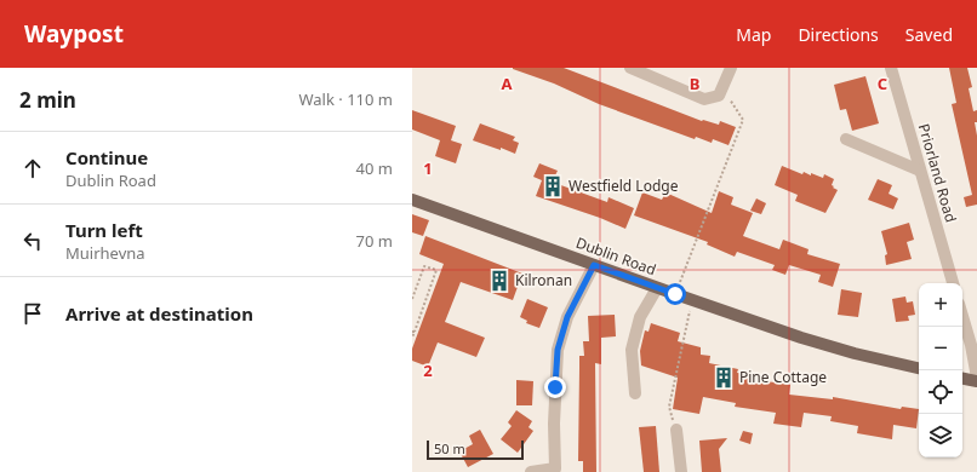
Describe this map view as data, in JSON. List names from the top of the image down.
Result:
{
  "streets": {
    "main road": ["Dublin Road"],
    "street": ["Priorland Road"]
  },
  "places": {
    "building": ["Westfield Lodge", "Kilronan", "Pine Cottage"]
  },
  "scale_bar": "50 m",
  "page": {
    "header": "Waypost",
    "nav": ["Map", "Directions", "Saved"],
    "heading": ["2 min", "Walk · 110 m"],
    "list": [
      ["Continue", "Dublin Road", "40 m"],
      ["Turn left", "Muirhevna", "70 m"],
      "Arrive at destination"
    ],
    "map_buttons": ["+", "−"],
    "scale": "50 m"
  },
  "grid": {
    "columns": ["A", "B", "C"],
    "rows": ["1", "2"]
  }
}
